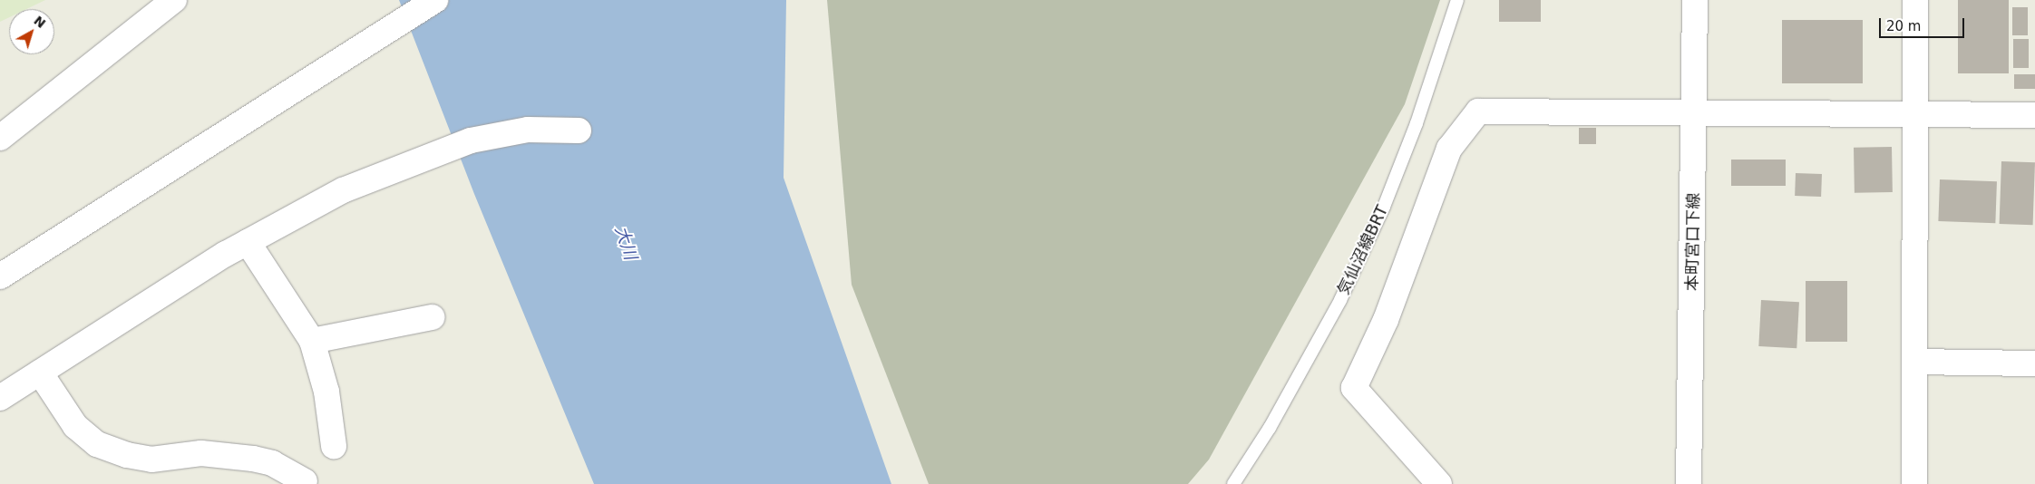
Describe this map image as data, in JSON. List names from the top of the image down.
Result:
{
  "streets": {
    "street": ["本町宮口下線"],
    "lane": ["気仙沼線BRT"]
  },
  "water": ["大川"],
  "scale_bar": "20 m",
  "north": "top right"
}
